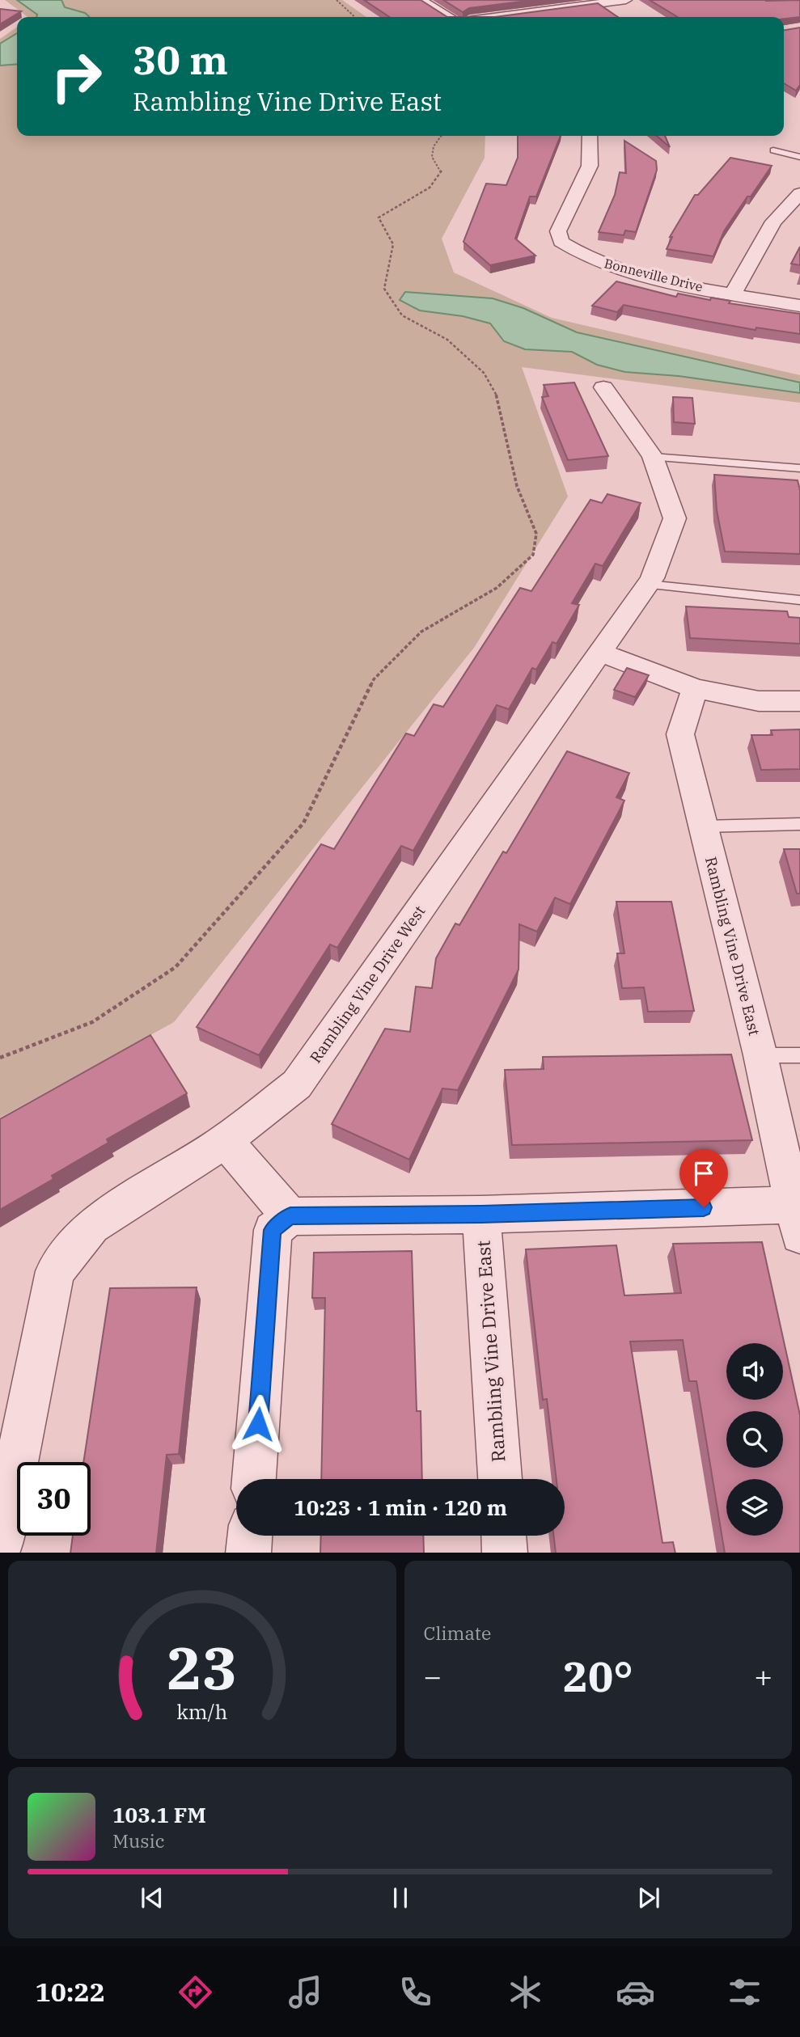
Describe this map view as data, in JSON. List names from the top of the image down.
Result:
{
  "streets": {
    "street": ["Bonneville Drive", "Rambling Vine Drive East", "Rambling Vine Drive West"]
  },
  "page": {
    "turn": ["30 m", "Rambling Vine Drive East"],
    "limit": "30",
    "trip": "10:23 · 1 min · 120 m",
    "tile": "Climate",
    "heat": ["−", "20°", "+"],
    "song": ["103.1 FM", "Music"],
    "tabs": "10:22",
    "gauge": ["23", "km/h"]
  }
}
